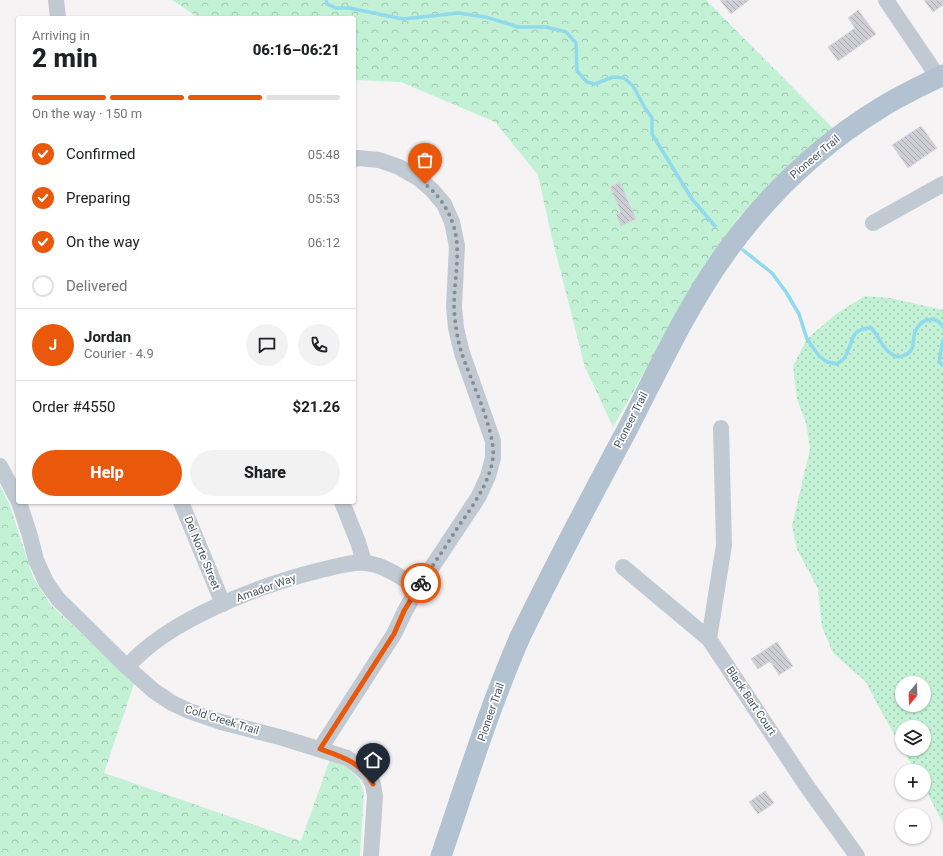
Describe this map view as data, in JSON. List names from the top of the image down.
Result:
{
  "streets": {
    "main road": ["Pioneer Trail"],
    "street": [
      "Del Norte Street",
      "Amador Way",
      "Black Bart Court",
      "Cold Creek Trail"
    ]
  },
  "crossings": [
    ["Del Norte Street", "Amador Way"],
    ["Amador Way", "Cold Creek Trail"]
  ],
  "north": "bottom",
  "page": {
    "heading": ["2 min", "Arriving in", "06:16–06:21"],
    "panel": [
      "Jordan",
      "Courier · 4.9",
      "Order #4550",
      "$21.26"
    ],
    "bar": "On the way · 150 m",
    "list": [
      ["Confirmed", "05:48"],
      ["Preparing", "05:53"],
      ["On the way", "06:12"],
      "Delivered"
    ],
    "round": "J",
    "buttons": ["Help", "Share"],
    "map_buttons": ["+", "−"]
  }
}
